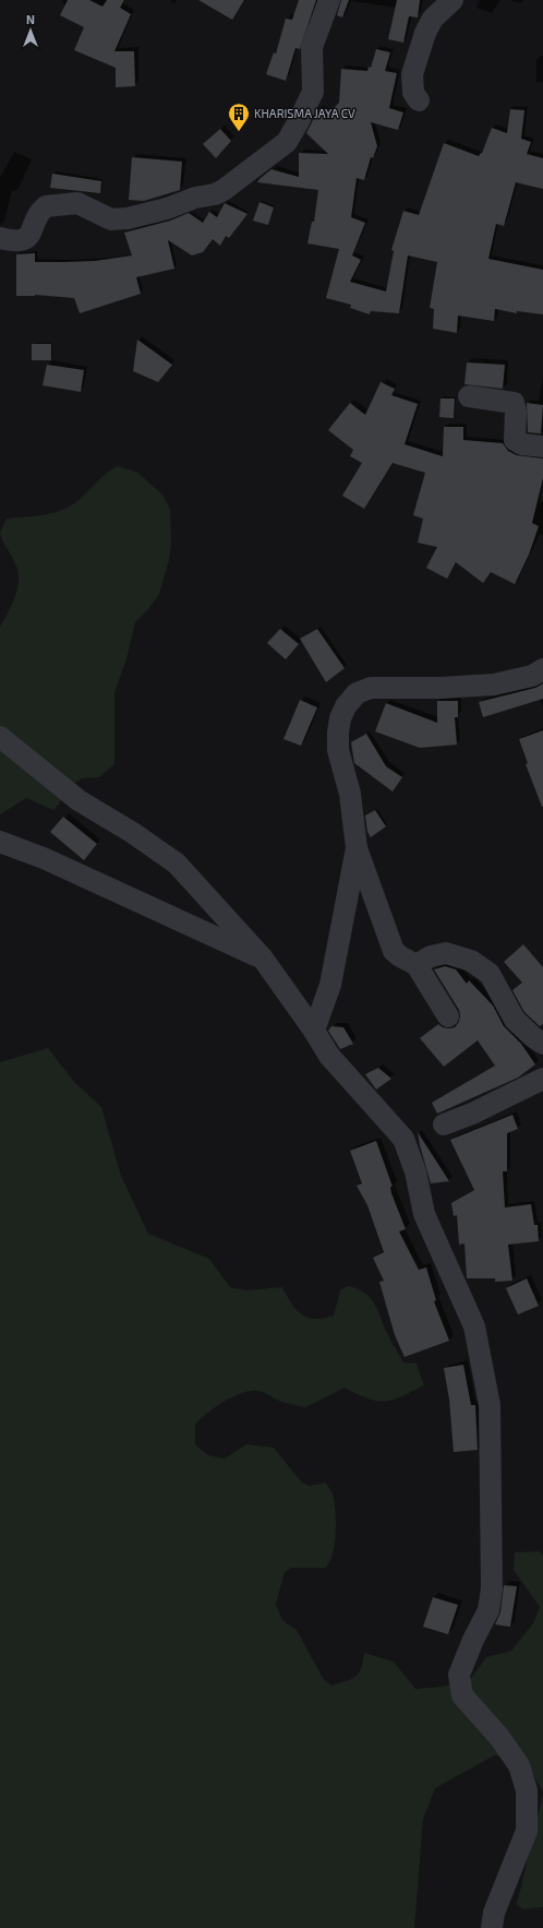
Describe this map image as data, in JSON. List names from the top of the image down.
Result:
{
  "places": {
    "building": ["KHARISMA JAYA CV"]
  },
  "north": "top"
}
